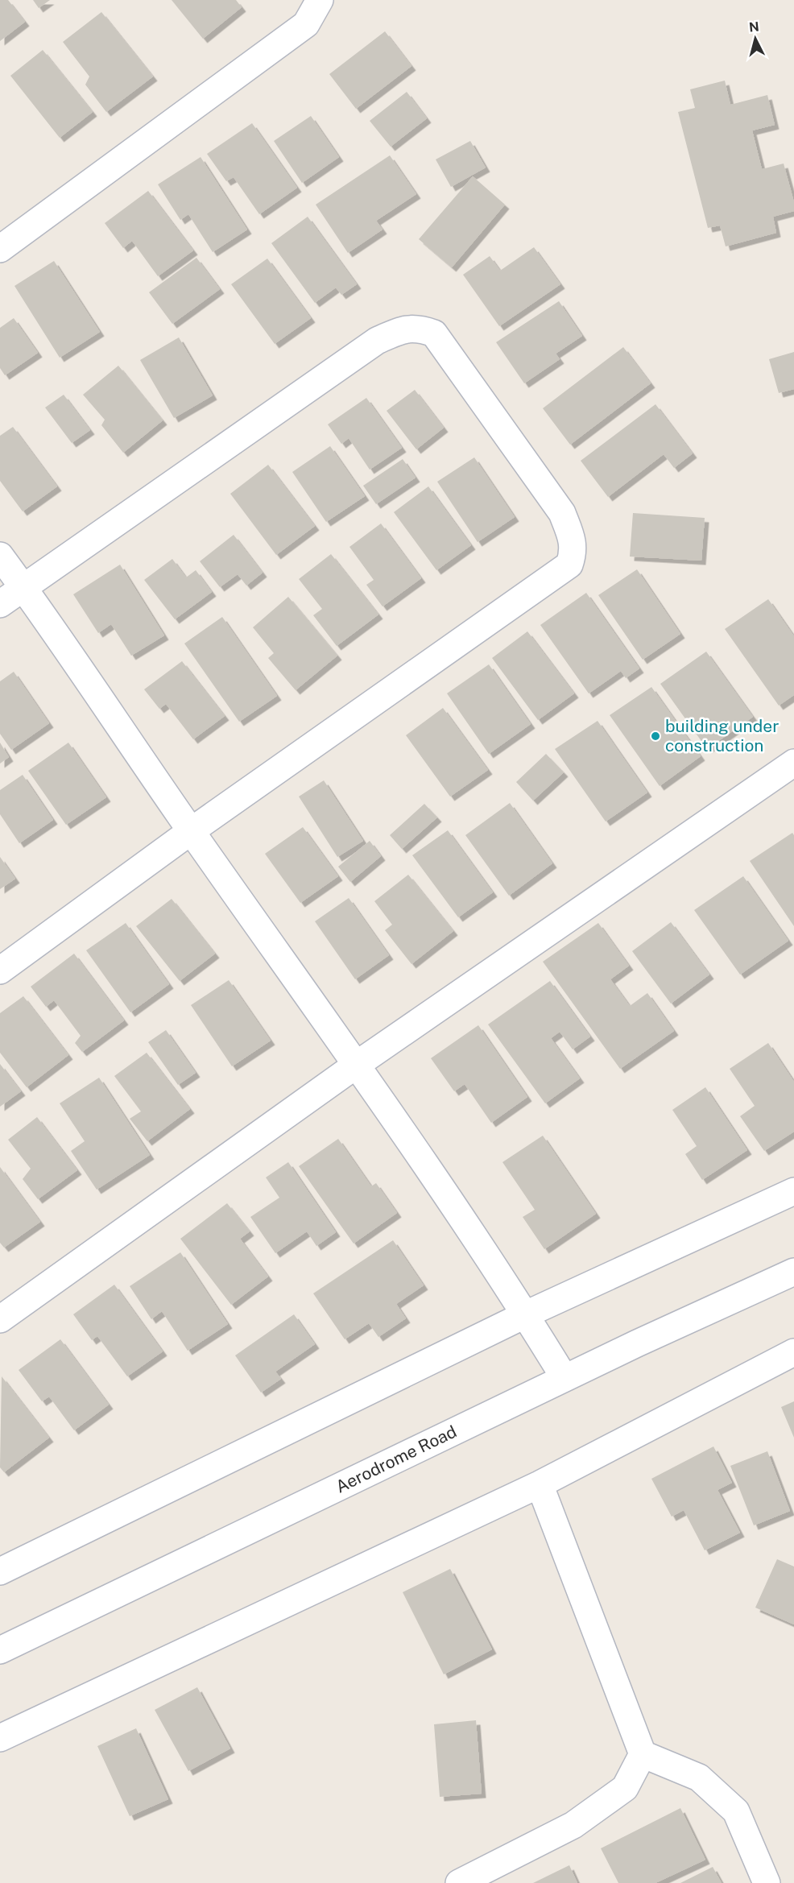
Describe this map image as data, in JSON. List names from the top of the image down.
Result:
{
  "streets": {
    "street": ["Aerodrome Road"]
  },
  "places": ["building under construction"],
  "north": "top"
}
